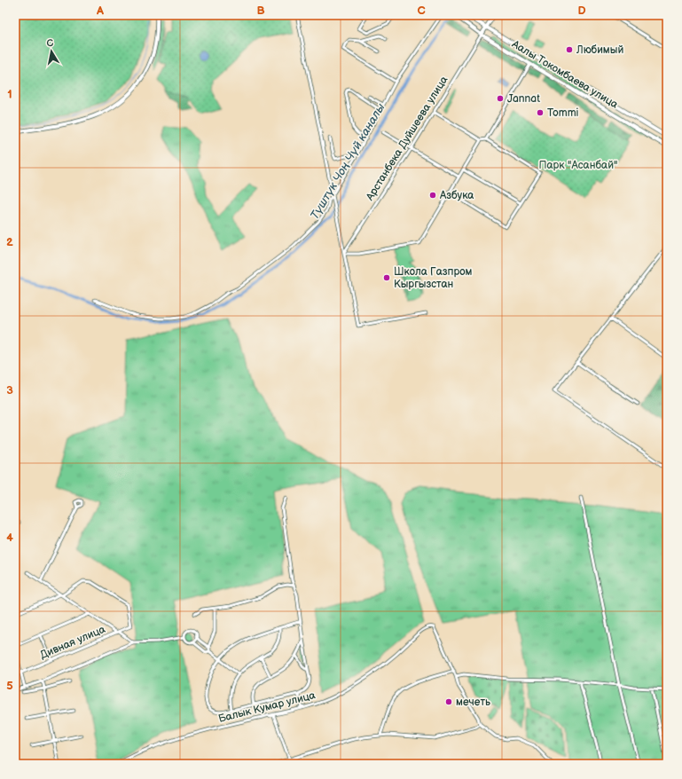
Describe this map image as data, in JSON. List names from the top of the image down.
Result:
{
  "streets": {
    "main road": ["Аалы Токомбаева улица"],
    "street": ["Арстанбека Дуйшеева улица", "Дивная улица", "Балык Кумар улица"]
  },
  "crossings": [
    ["Аалы Токомбаева улица", "Арстанбека Дуйшеева улица"]
  ],
  "water": ["Түштүк Чоң Чүй каналы"],
  "parks": ["Парк \"Асанбай\""],
  "places": [
    "Любимый",
    "Jannat",
    "Tommi",
    "Азбука",
    "Школа Газпром Кыргызстан",
    "мечеть"
  ],
  "north": "top",
  "grid": {
    "columns": [
      "A",
      "B",
      "C",
      "D"
    ],
    "rows": [
      "1",
      "2",
      "3",
      "4",
      "5"
    ]
  }
}
